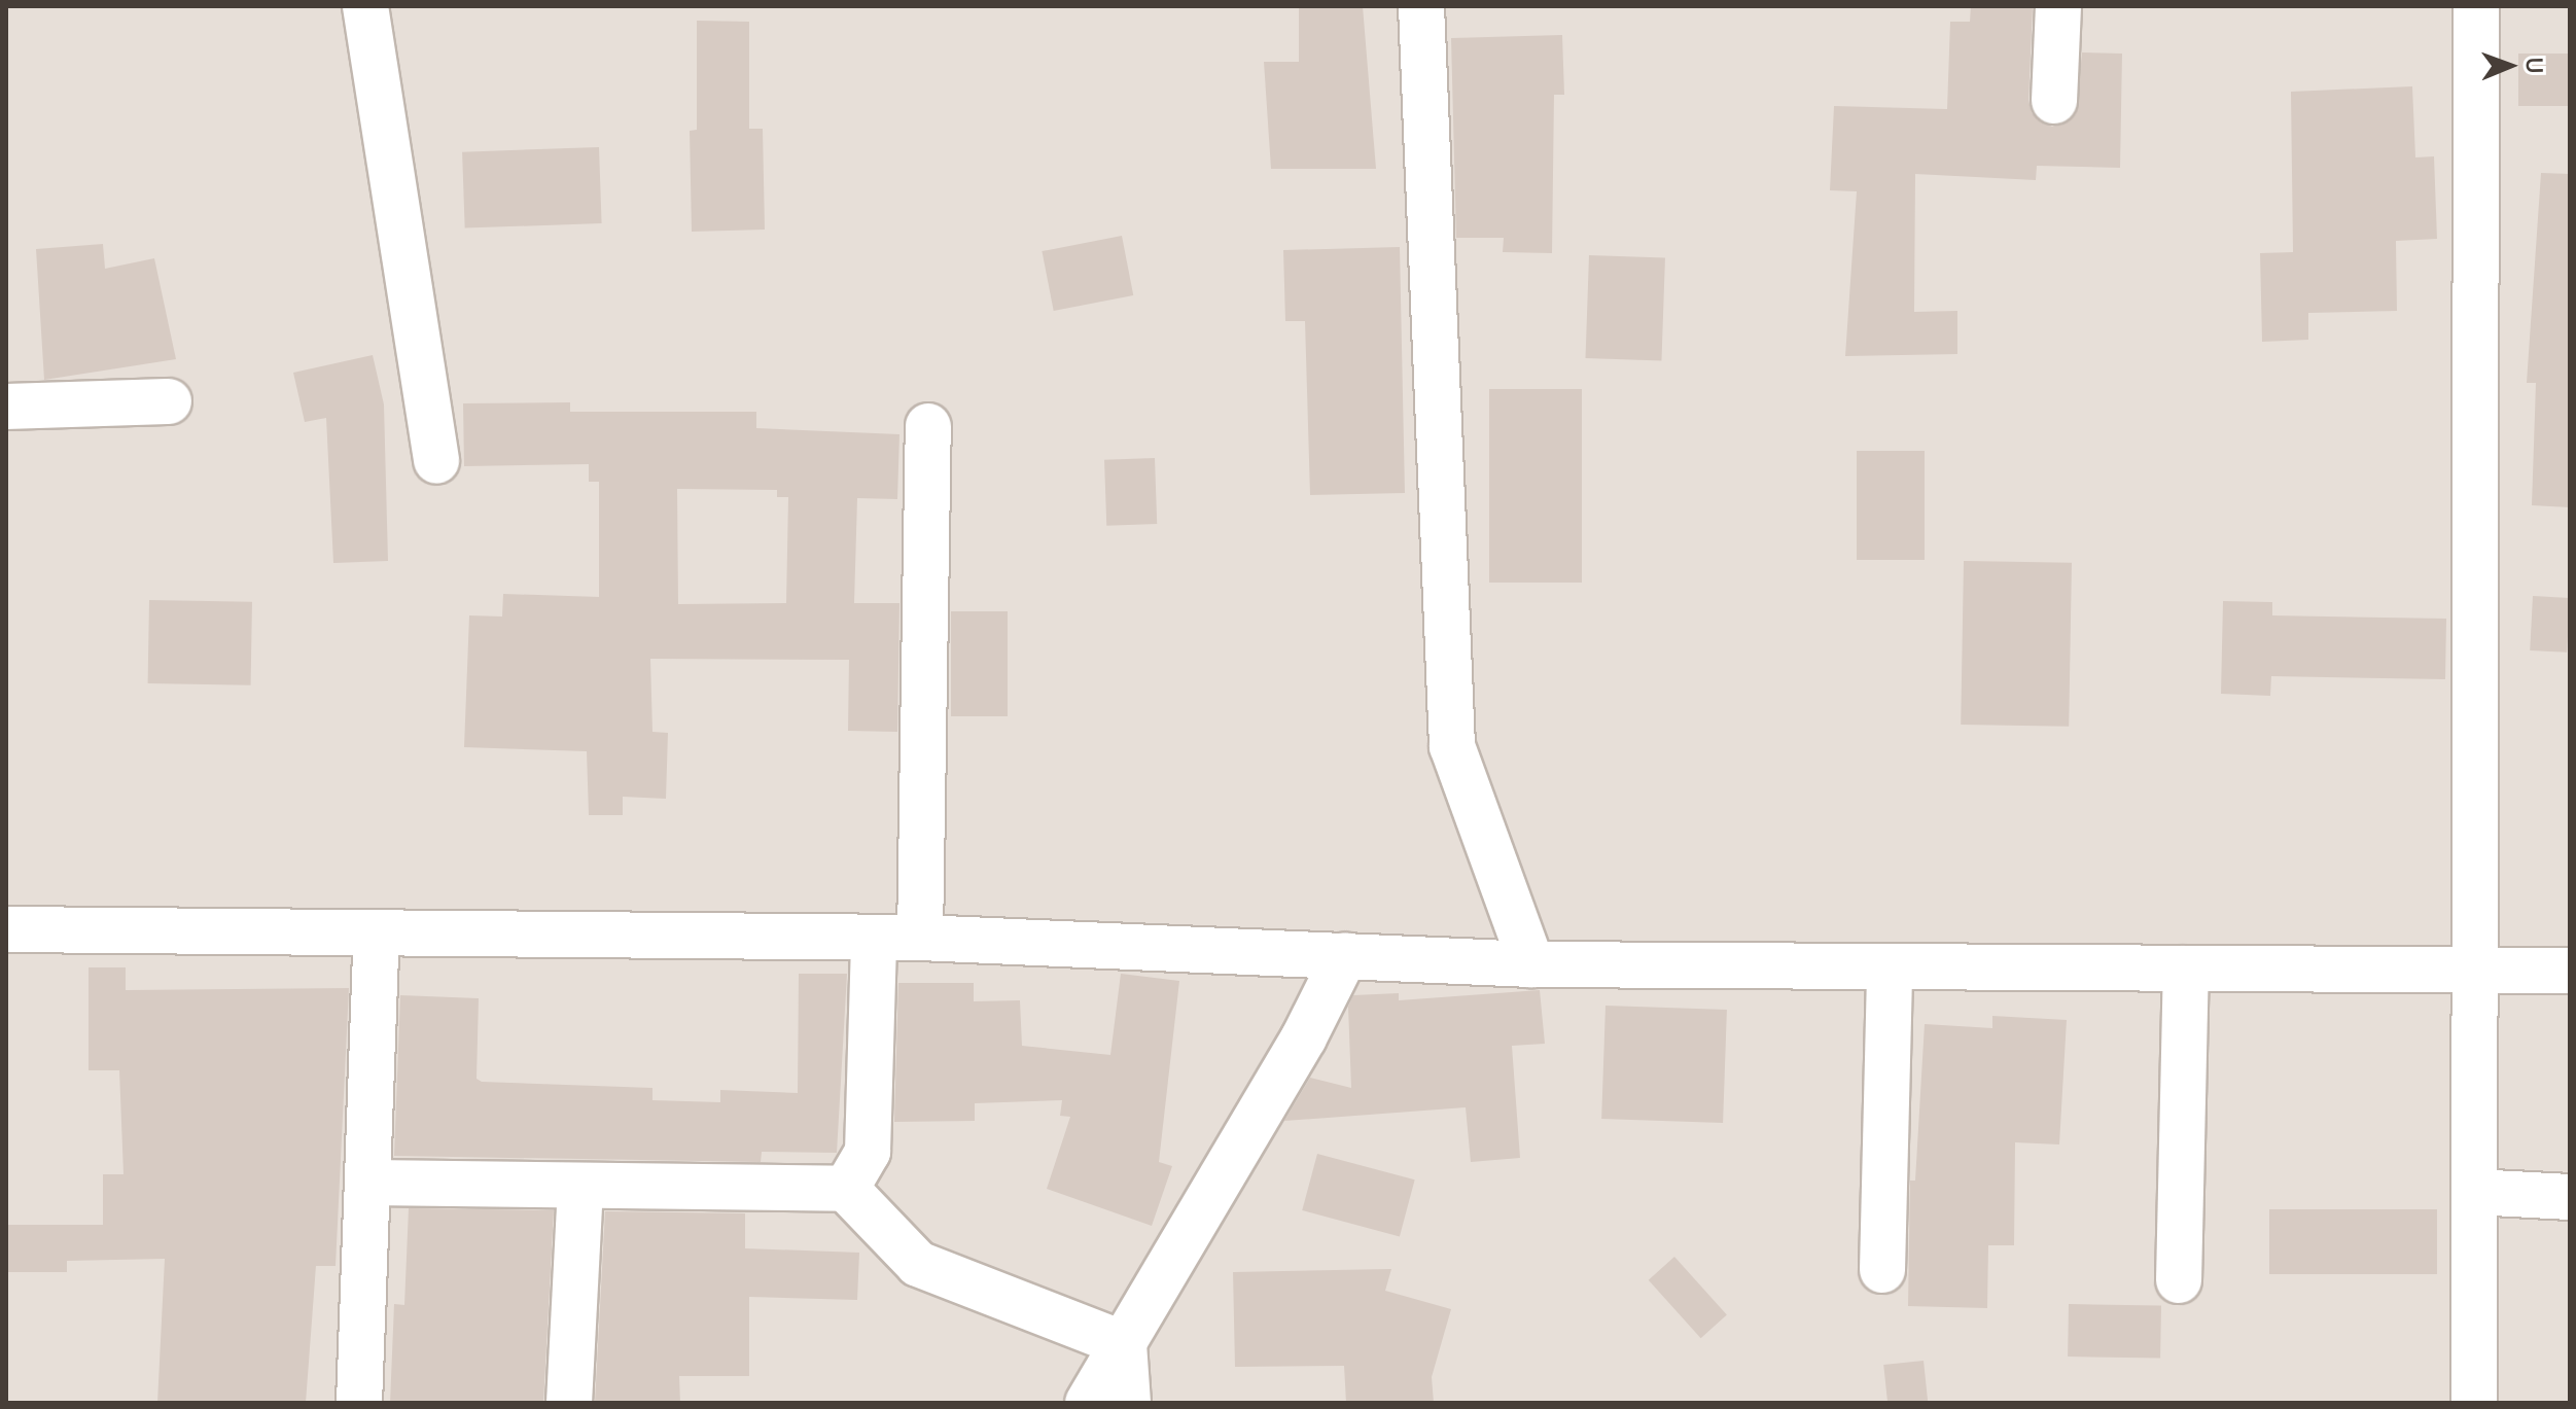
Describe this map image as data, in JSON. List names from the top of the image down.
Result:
{
  "north": "right"
}
